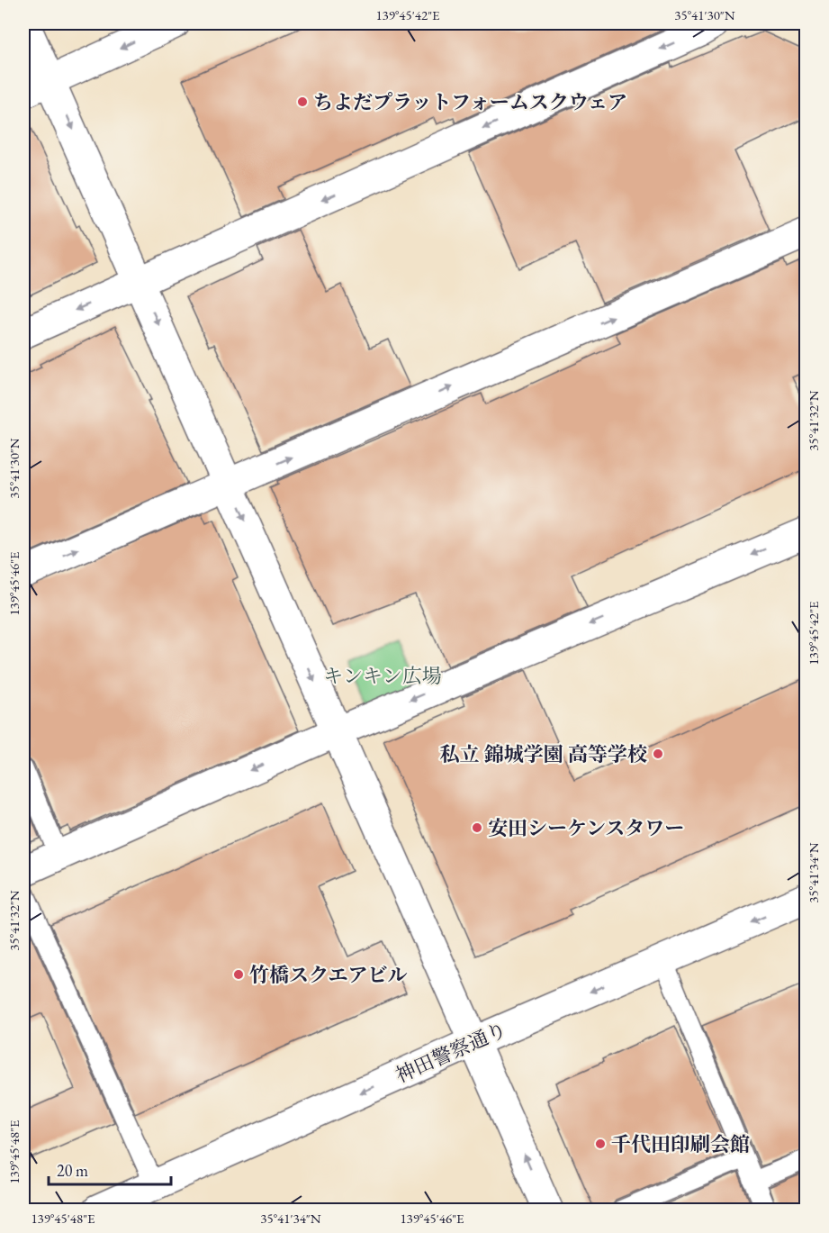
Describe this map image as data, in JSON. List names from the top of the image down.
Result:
{
  "streets": {
    "street": ["神田警察通り"]
  },
  "one_way": ["神田警察通り"],
  "parks": ["キンキン広場"],
  "places": [
    "ちよだプラットフォームスクウェア",
    "私立 錦城学園 高等学校",
    "安田シーケンスタワー",
    "竹橋スクエアビル",
    "千代田印刷会館"
  ],
  "scale_bar": "20 m",
  "coordinates": [
    "139°45'42\"E",
    "35°41'30\"N",
    "35°41'32\"N",
    "139°45'46\"E",
    "35°41'34\"N",
    "139°45'48\"E"
  ]
}
